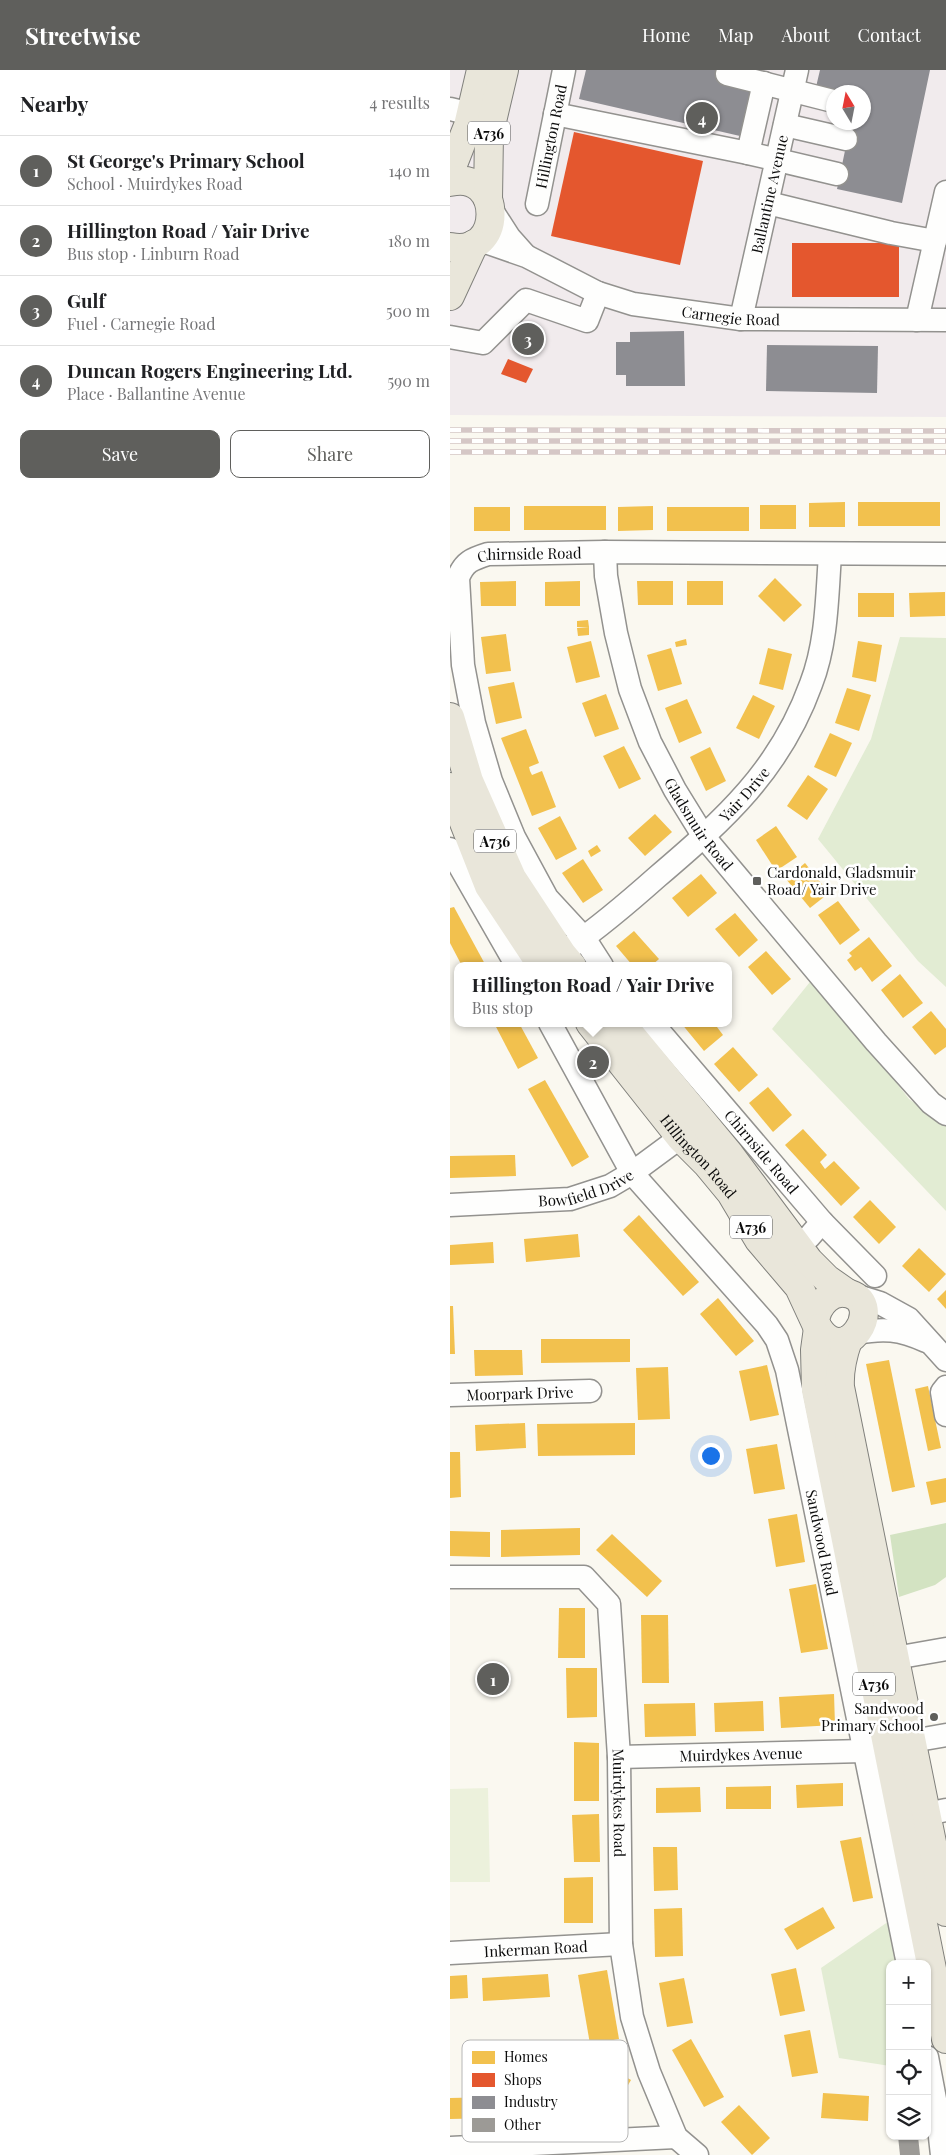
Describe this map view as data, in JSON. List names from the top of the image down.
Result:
{
  "streets": {
    "main road": ["A736", "Hillington Road", "Sandwood Road"],
    "street": [
      "Ballantine Avenue",
      "Carnegie Road",
      "Chirnside Road",
      "Yair Drive",
      "Gladsmuir Road",
      "Bowfield Drive",
      "Moorpark Drive",
      "Muirdykes Avenue",
      "Muirdykes Road",
      "Inkerman Road"
    ]
  },
  "crossings": [
    ["A736", "Hillington Road"],
    ["A736", "Carnegie Road"],
    ["A736", "Sandwood Road"],
    ["Hillington Road", "Bowfield Drive"],
    ["Hillington Road", "Sandwood Road"],
    ["Ballantine Avenue", "Carnegie Road"],
    ["Chirnside Road", "Yair Drive"],
    ["Chirnside Road", "Gladsmuir Road"],
    ["Yair Drive", "Gladsmuir Road"],
    ["Bowfield Drive", "Sandwood Road"],
    ["Sandwood Road", "Muirdykes Avenue"],
    ["Muirdykes Avenue", "Muirdykes Road"],
    ["Muirdykes Road", "Inkerman Road"]
  ],
  "places": {
    "transit": ["Cardonald, Gladsmuir Road/ Yair Drive"],
    "other": ["Sandwood Primary School"]
  },
  "legend": [
    "Homes",
    "Shops",
    "Industry",
    "Other"
  ],
  "north": "top",
  "page": {
    "header": "Streetwise",
    "nav": [
      "Home",
      "Map",
      "About",
      "Contact"
    ],
    "heading": ["Nearby", "4 results"],
    "pins": [
      "4",
      "3",
      "2",
      "1"
    ],
    "list": [
      {
        "mark": "1",
        "name": "St George's Primary School",
        "note": "School · Muirdykes Road",
        "value": "140 m"
      },
      {
        "mark": "2",
        "name": "Hillington Road / Yair Drive",
        "note": "Bus stop · Linburn Road",
        "value": "180 m"
      },
      {
        "mark": "3",
        "name": "Gulf",
        "note": "Fuel · Carnegie Road",
        "value": "500 m"
      },
      {
        "mark": "4",
        "name": "Duncan Rogers Engineering Ltd.",
        "note": "Place · Ballantine Avenue",
        "value": "590 m"
      }
    ],
    "buttons": ["Save", "Share"],
    "popup": ["Hillington Road / Yair Drive", "Bus stop"],
    "map_buttons": ["+", "−"]
  }
}
